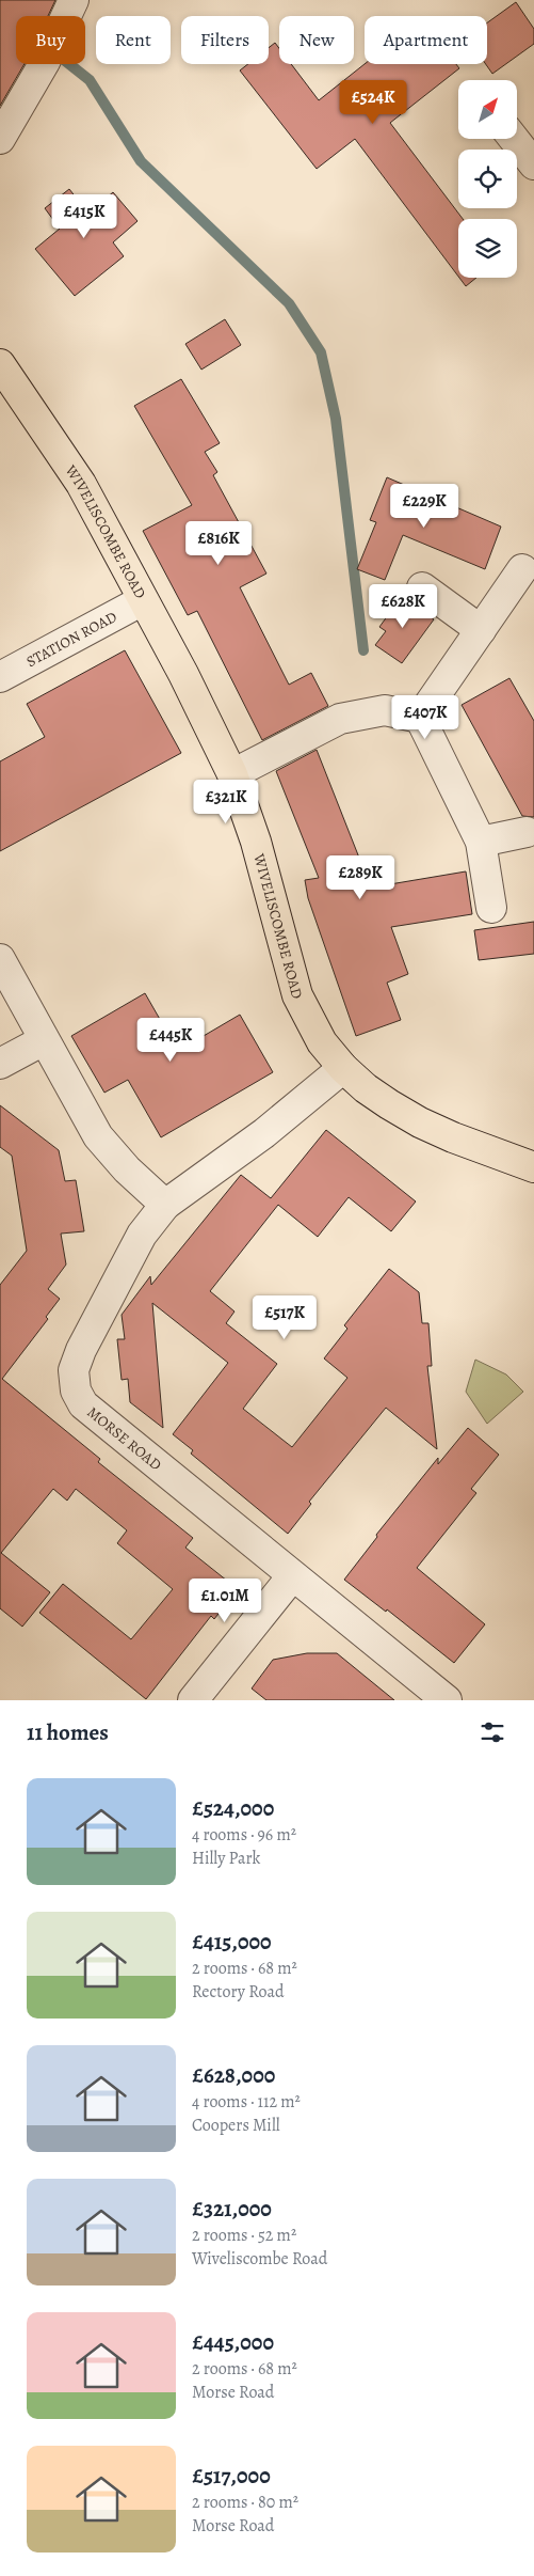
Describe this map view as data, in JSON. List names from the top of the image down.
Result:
{
  "streets": {
    "main road": ["WIVELISCOMBE ROAD"],
    "street": ["STATION ROAD", "MORSE ROAD"]
  },
  "crossings": [
    ["WIVELISCOMBE ROAD", "STATION ROAD"],
    ["WIVELISCOMBE ROAD", "MORSE ROAD"]
  ],
  "north": "top right",
  "page": {
    "chip": [
      "Buy",
      "Rent",
      "Filters",
      "New",
      "Apartment"
    ],
    "price": [
      "£524K",
      "£415K",
      "£229K",
      "£816K",
      "£628K",
      "£407K",
      "£321K",
      "£289K",
      "£445K",
      "£517K",
      "£1.01M"
    ],
    "heading": "11 homes",
    "list": [
      {
        "name": "£524,000",
        "note": "4 rooms · 96 m² · Hilly Park"
      },
      {
        "name": "£415,000",
        "note": "2 rooms · 68 m² · Rectory Road"
      },
      {
        "name": "£628,000",
        "note": "4 rooms · 112 m² · Coopers Mill"
      },
      {
        "name": "£321,000",
        "note": "2 rooms · 52 m² · Wiveliscombe Road"
      },
      {
        "name": "£445,000",
        "note": "2 rooms · 68 m² · Morse Road"
      },
      {
        "name": "£517,000",
        "note": "2 rooms · 80 m² · Morse Road"
      }
    ]
  }
}
